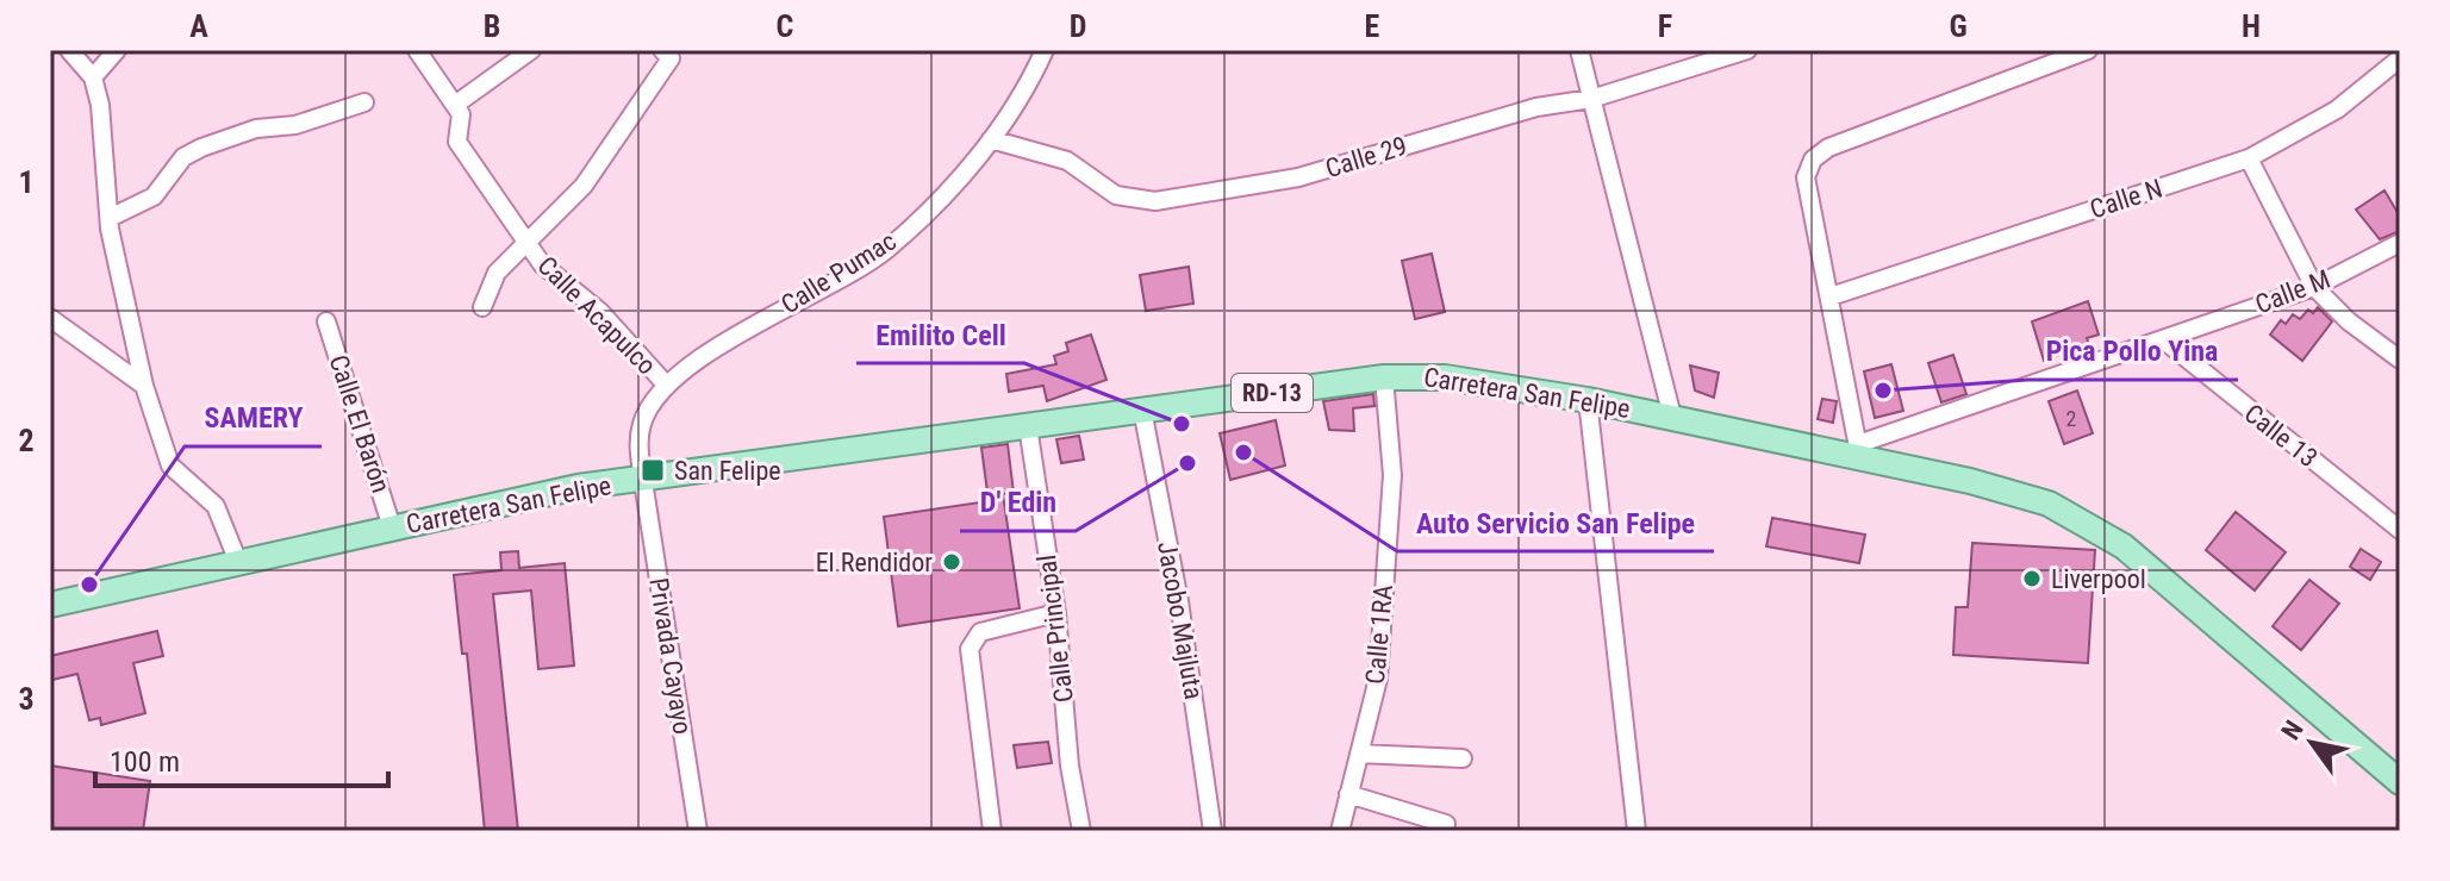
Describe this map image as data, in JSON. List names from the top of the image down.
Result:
{
  "streets": {
    "main road": ["RD-13", "Carretera San Felipe"],
    "street": [
      "Calle 29",
      "Calle N",
      "Calle Pumac",
      "Calle M",
      "Calle Acapulco",
      "Calle El Barón",
      "Calle 13",
      "Jacobo Majluta",
      "Calle Principal",
      "Calle 1RA",
      "Privada Cayayo"
    ]
  },
  "crossings": [
    ["Calle 29", "Calle Pumac"],
    ["Calle Pumac", "Calle Acapulco"],
    ["Calle Pumac", "Carretera San Felipe"],
    ["Calle Pumac", "Privada Cayayo"],
    ["Calle M", "Carretera San Felipe"],
    ["Calle M", "Calle 13"],
    ["Carretera San Felipe", "Calle El Barón"],
    ["Carretera San Felipe", "Jacobo Majluta"],
    ["Carretera San Felipe", "Calle Principal"],
    ["Carretera San Felipe", "Calle 1RA"],
    ["Carretera San Felipe", "Privada Cayayo"]
  ],
  "places": {
    "other": [
      "Pica Pollo Yina",
      "Emilito Cell",
      "Auto Servicio San Felipe",
      "D' Edin",
      "El Rendidor",
      "Liverpool",
      "SAMERY"
    ],
    "transit": ["San Felipe"]
  },
  "house_numbers": ["2"],
  "scale_bar": "100 m",
  "north": "top left",
  "grid": {
    "columns": [
      "A",
      "B",
      "C",
      "D",
      "E",
      "F",
      "G",
      "H"
    ],
    "rows": ["1", "2", "3"]
  }
}
